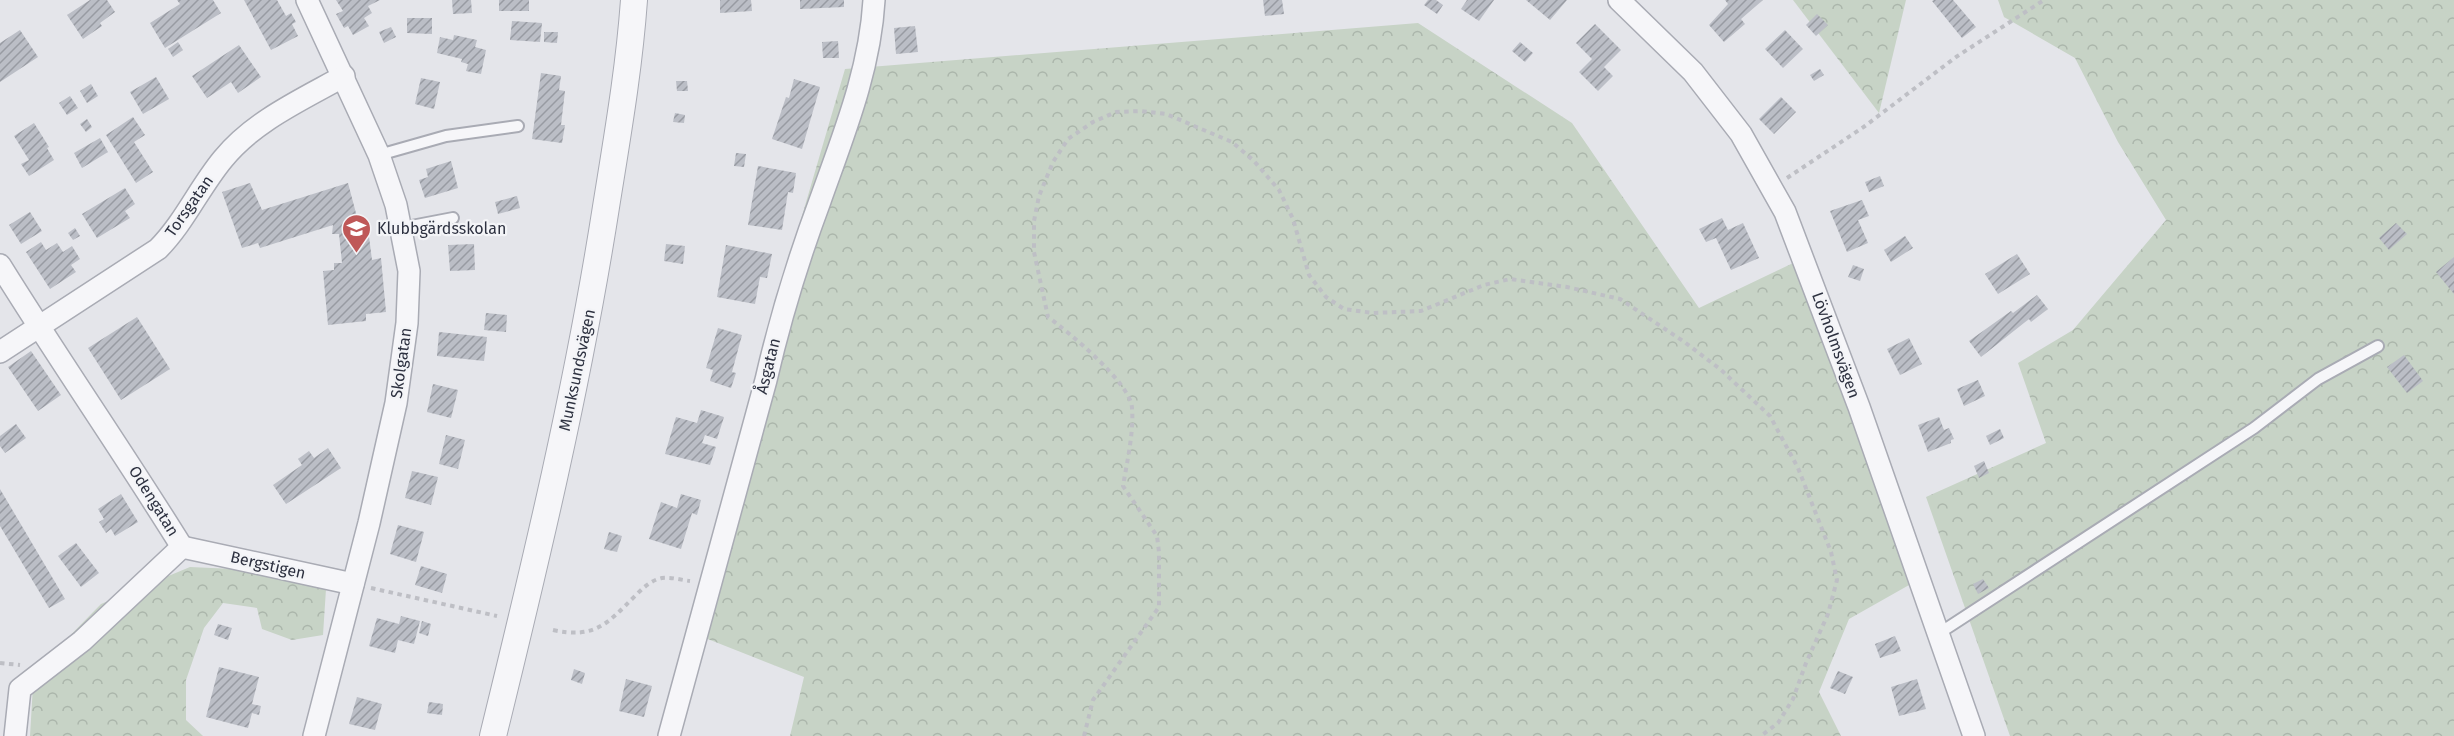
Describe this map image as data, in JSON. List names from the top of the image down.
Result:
{
  "streets": {
    "street": [
      "Torsgatan",
      "Lövholmsvägen",
      "Skolgatan",
      "Åsgatan",
      "Munksundsvägen",
      "Odengatan",
      "Bergstigen"
    ]
  },
  "crossings": [
    ["Torsgatan", "Skolgatan"],
    ["Torsgatan", "Odengatan"],
    ["Skolgatan", "Bergstigen"],
    ["Odengatan", "Bergstigen"]
  ],
  "places": {
    "school or university": ["Klubbgärdsskolan"]
  }
}
